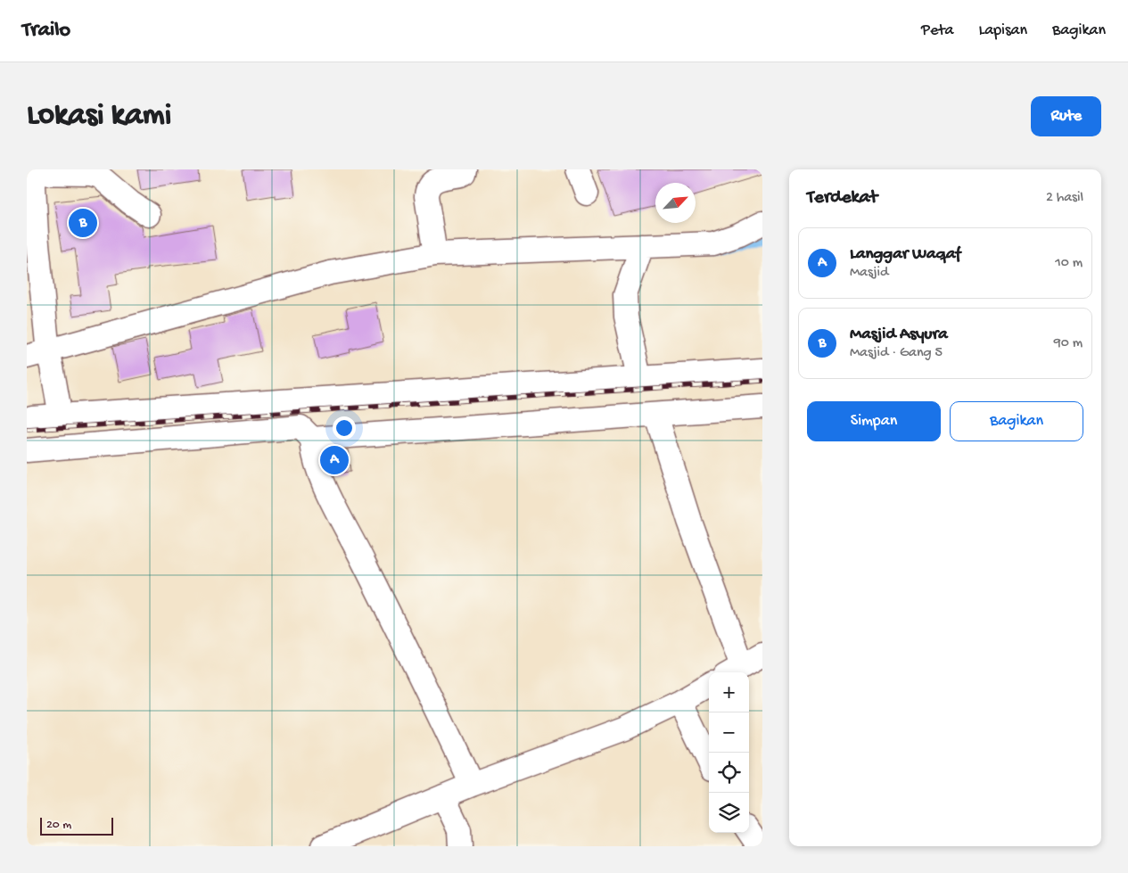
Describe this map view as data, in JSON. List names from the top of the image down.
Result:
{
  "scale_bar": "20 m",
  "north": "top right",
  "page": {
    "header": "Trailo",
    "nav": ["Peta", "Lapisan", "Bagikan"],
    "buttons": [
      "Rute",
      ["Simpan", "Bagikan"]
    ],
    "title": "Lokasi kami",
    "heading": ["Terdekat", "2 hasil"],
    "pins": ["B", "A"],
    "list": [
      {
        "mark": "A",
        "name": "Langgar Waqaf",
        "note": "Masjid",
        "value": "10 m"
      },
      {
        "mark": "B",
        "name": "Masjid Asyura",
        "note": "Masjid · Gang 5",
        "value": "90 m"
      }
    ],
    "map_buttons": ["+", "−"],
    "scale": "20 m"
  }
}
